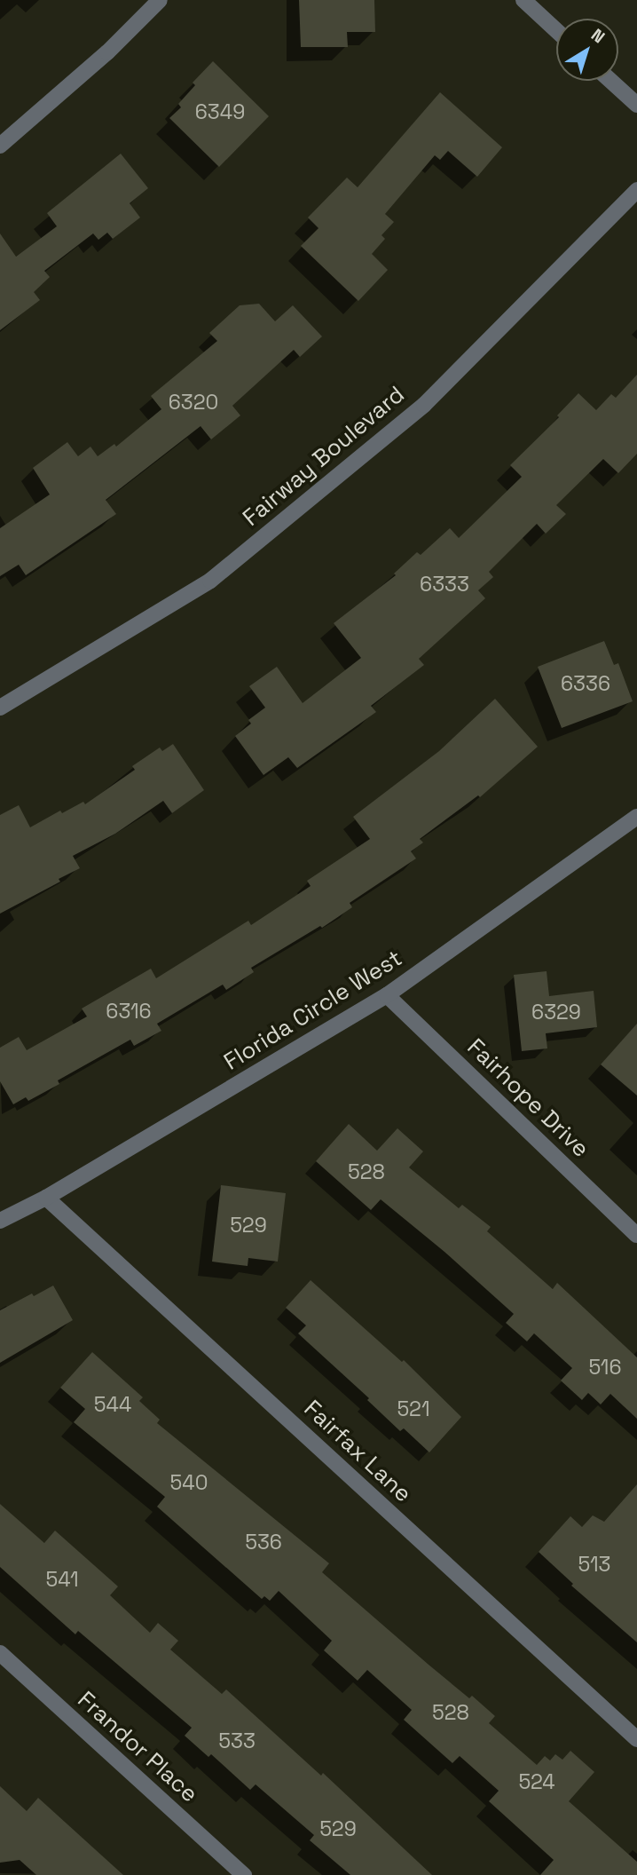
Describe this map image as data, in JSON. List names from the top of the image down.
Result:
{
  "streets": {
    "street": [
      "Fairway Boulevard",
      "Florida Circle West",
      "Fairhope Drive",
      "Fairfax Lane",
      "Frandor Place"
    ]
  },
  "crossings": [
    ["Florida Circle West", "Fairhope Drive"],
    ["Florida Circle West", "Fairfax Lane"]
  ],
  "house_numbers": [
    "6349",
    "6320",
    "6333",
    "6336",
    "6316",
    "6329",
    "528",
    "529",
    "516",
    "544",
    "521",
    "540",
    "536",
    "513",
    "541",
    "528",
    "533",
    "524",
    "529"
  ],
  "north": "top right"
}
